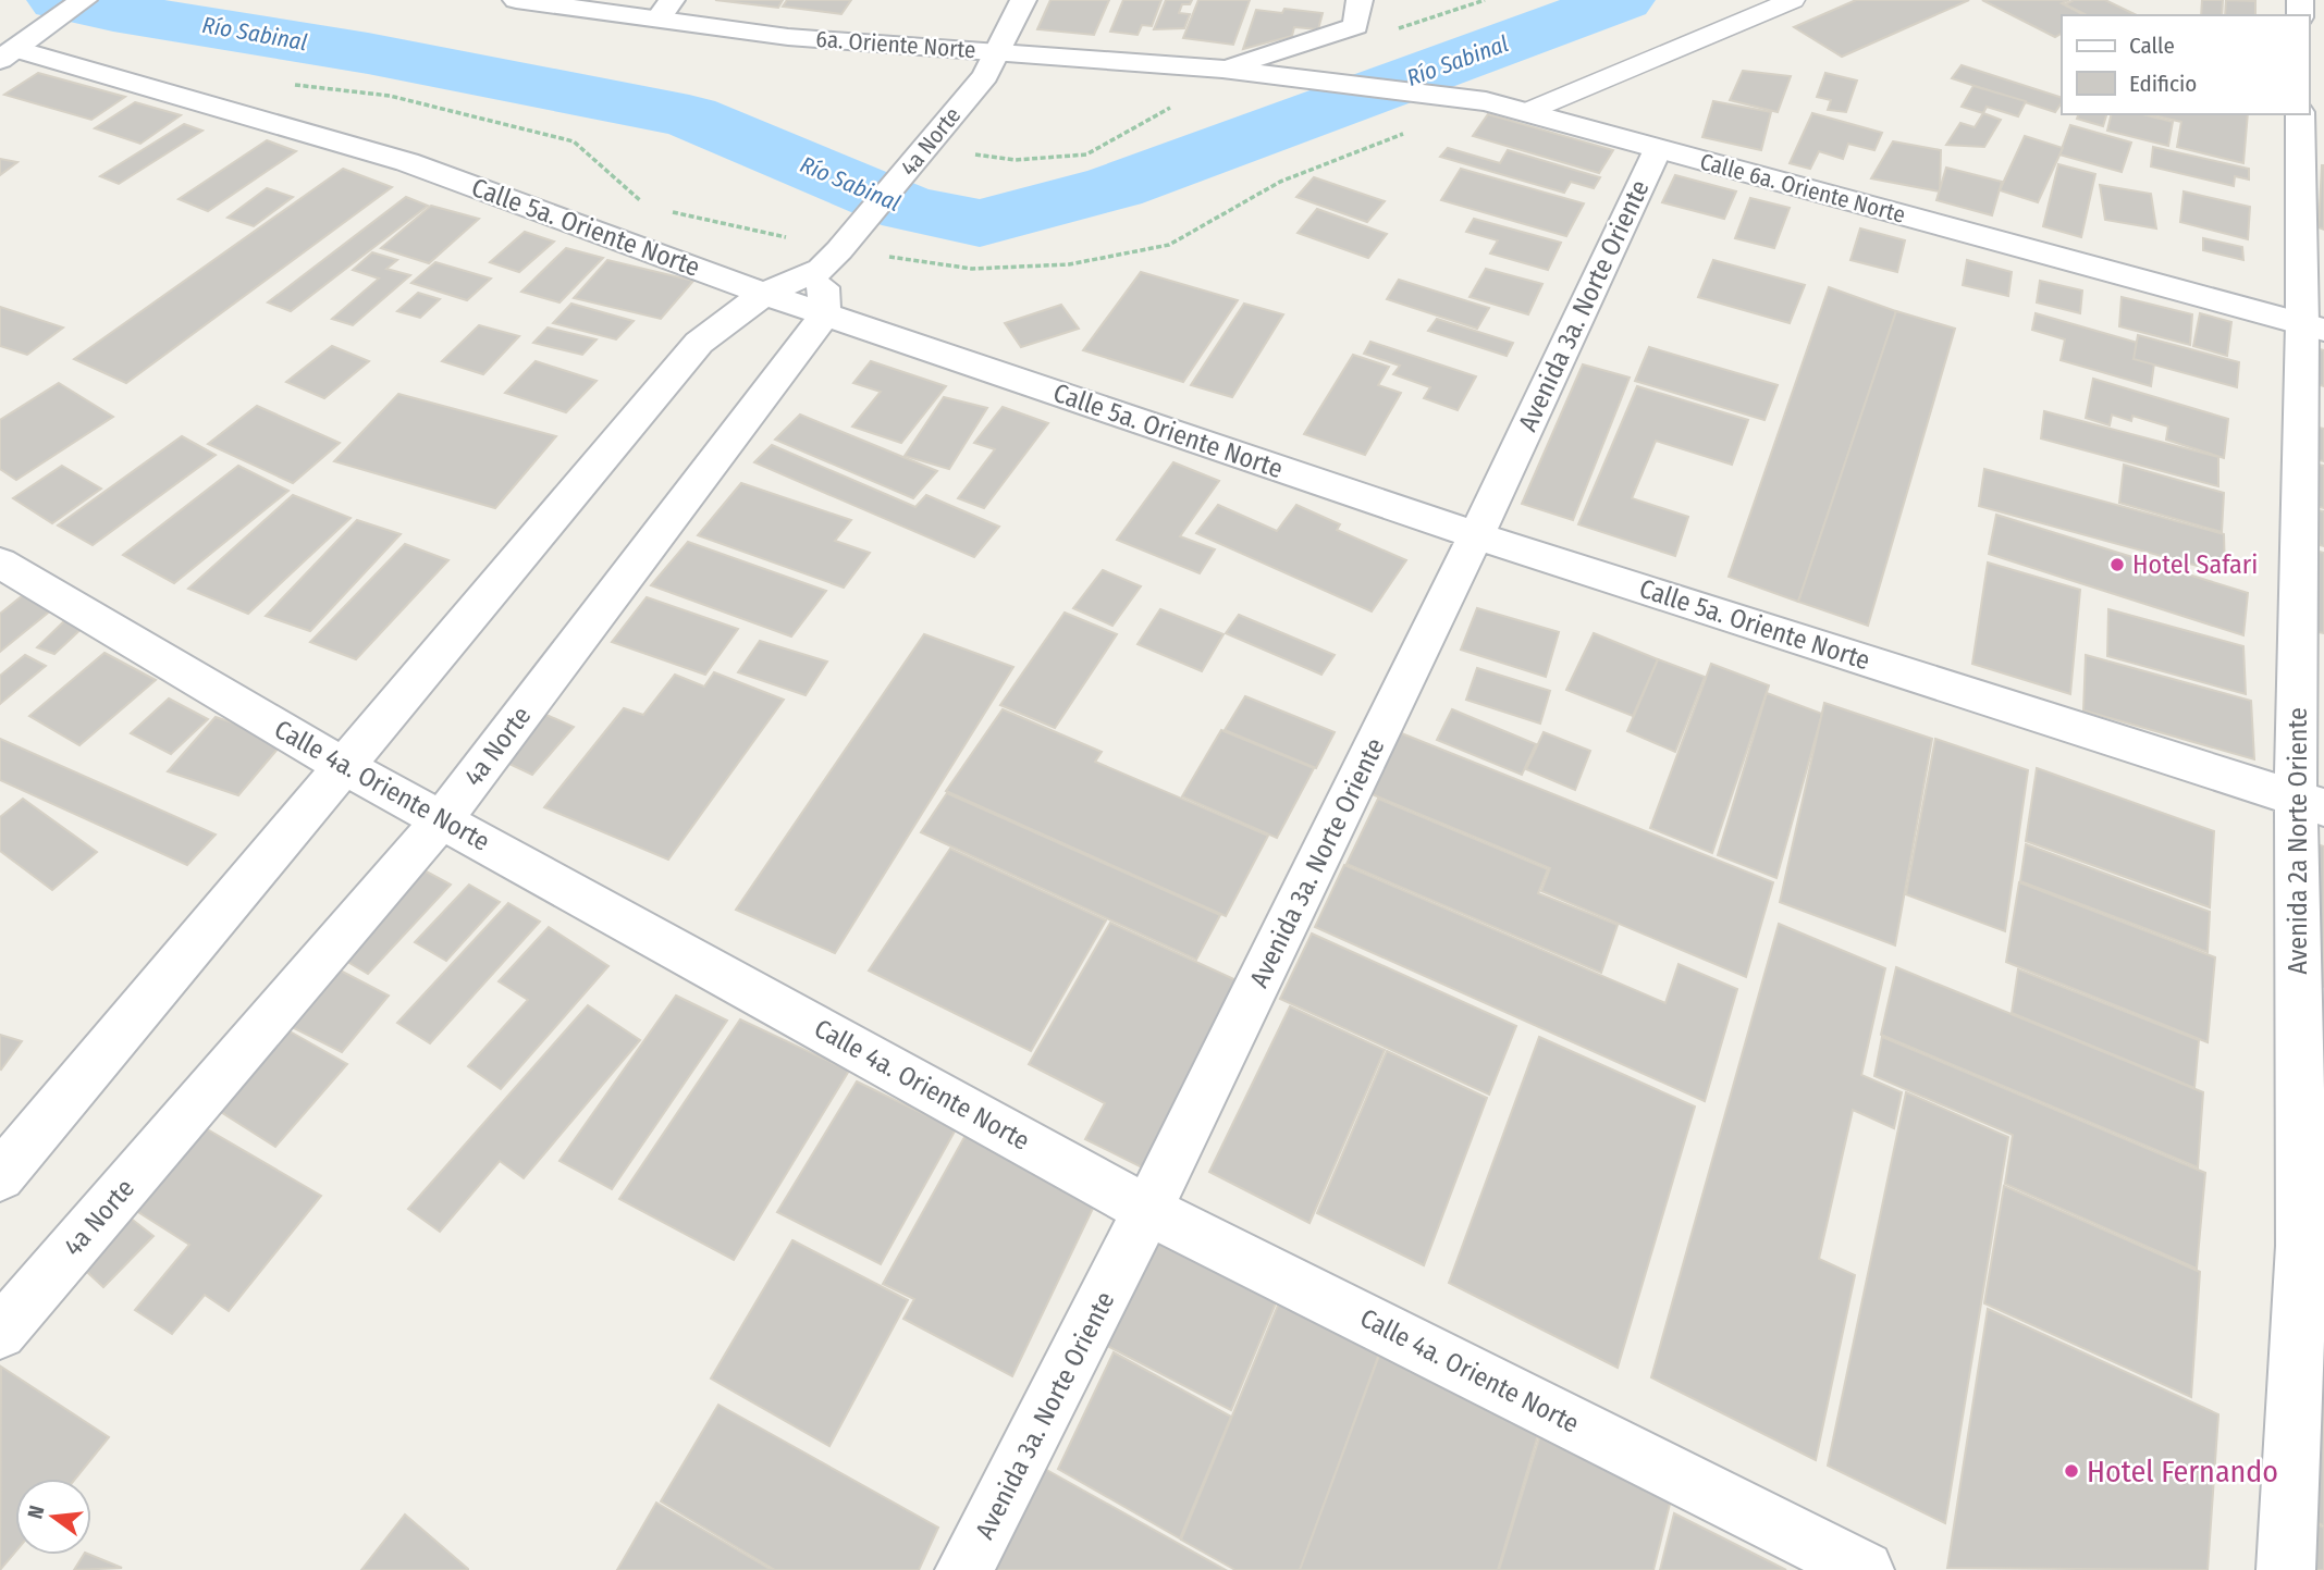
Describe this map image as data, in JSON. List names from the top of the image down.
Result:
{
  "streets": {
    "street": [
      "6a. Oriente Norte",
      "4a Norte",
      "Calle 6a. Oriente Norte",
      "Calle 5a. Oriente Norte",
      "Avenida 3a. Norte Oriente",
      "Calle 4a. Oriente Norte",
      "Avenida 2a Norte Oriente"
    ]
  },
  "crossings": [
    ["6a. Oriente Norte", "4a Norte"],
    ["6a. Oriente Norte", "Calle 6a. Oriente Norte"],
    ["4a Norte", "Calle 5a. Oriente Norte"],
    ["4a Norte", "Calle 4a. Oriente Norte"],
    ["Calle 6a. Oriente Norte", "Avenida 3a. Norte Oriente"],
    ["Calle 6a. Oriente Norte", "Avenida 2a Norte Oriente"],
    ["Calle 5a. Oriente Norte", "Avenida 3a. Norte Oriente"],
    ["Calle 5a. Oriente Norte", "Avenida 2a Norte Oriente"],
    ["Avenida 3a. Norte Oriente", "Calle 4a. Oriente Norte"]
  ],
  "water": ["Río Sabinal"],
  "places": ["Hotel Safari", "Hotel Fernando"],
  "legend": ["Calle", "Edificio"],
  "north": "left"
}
